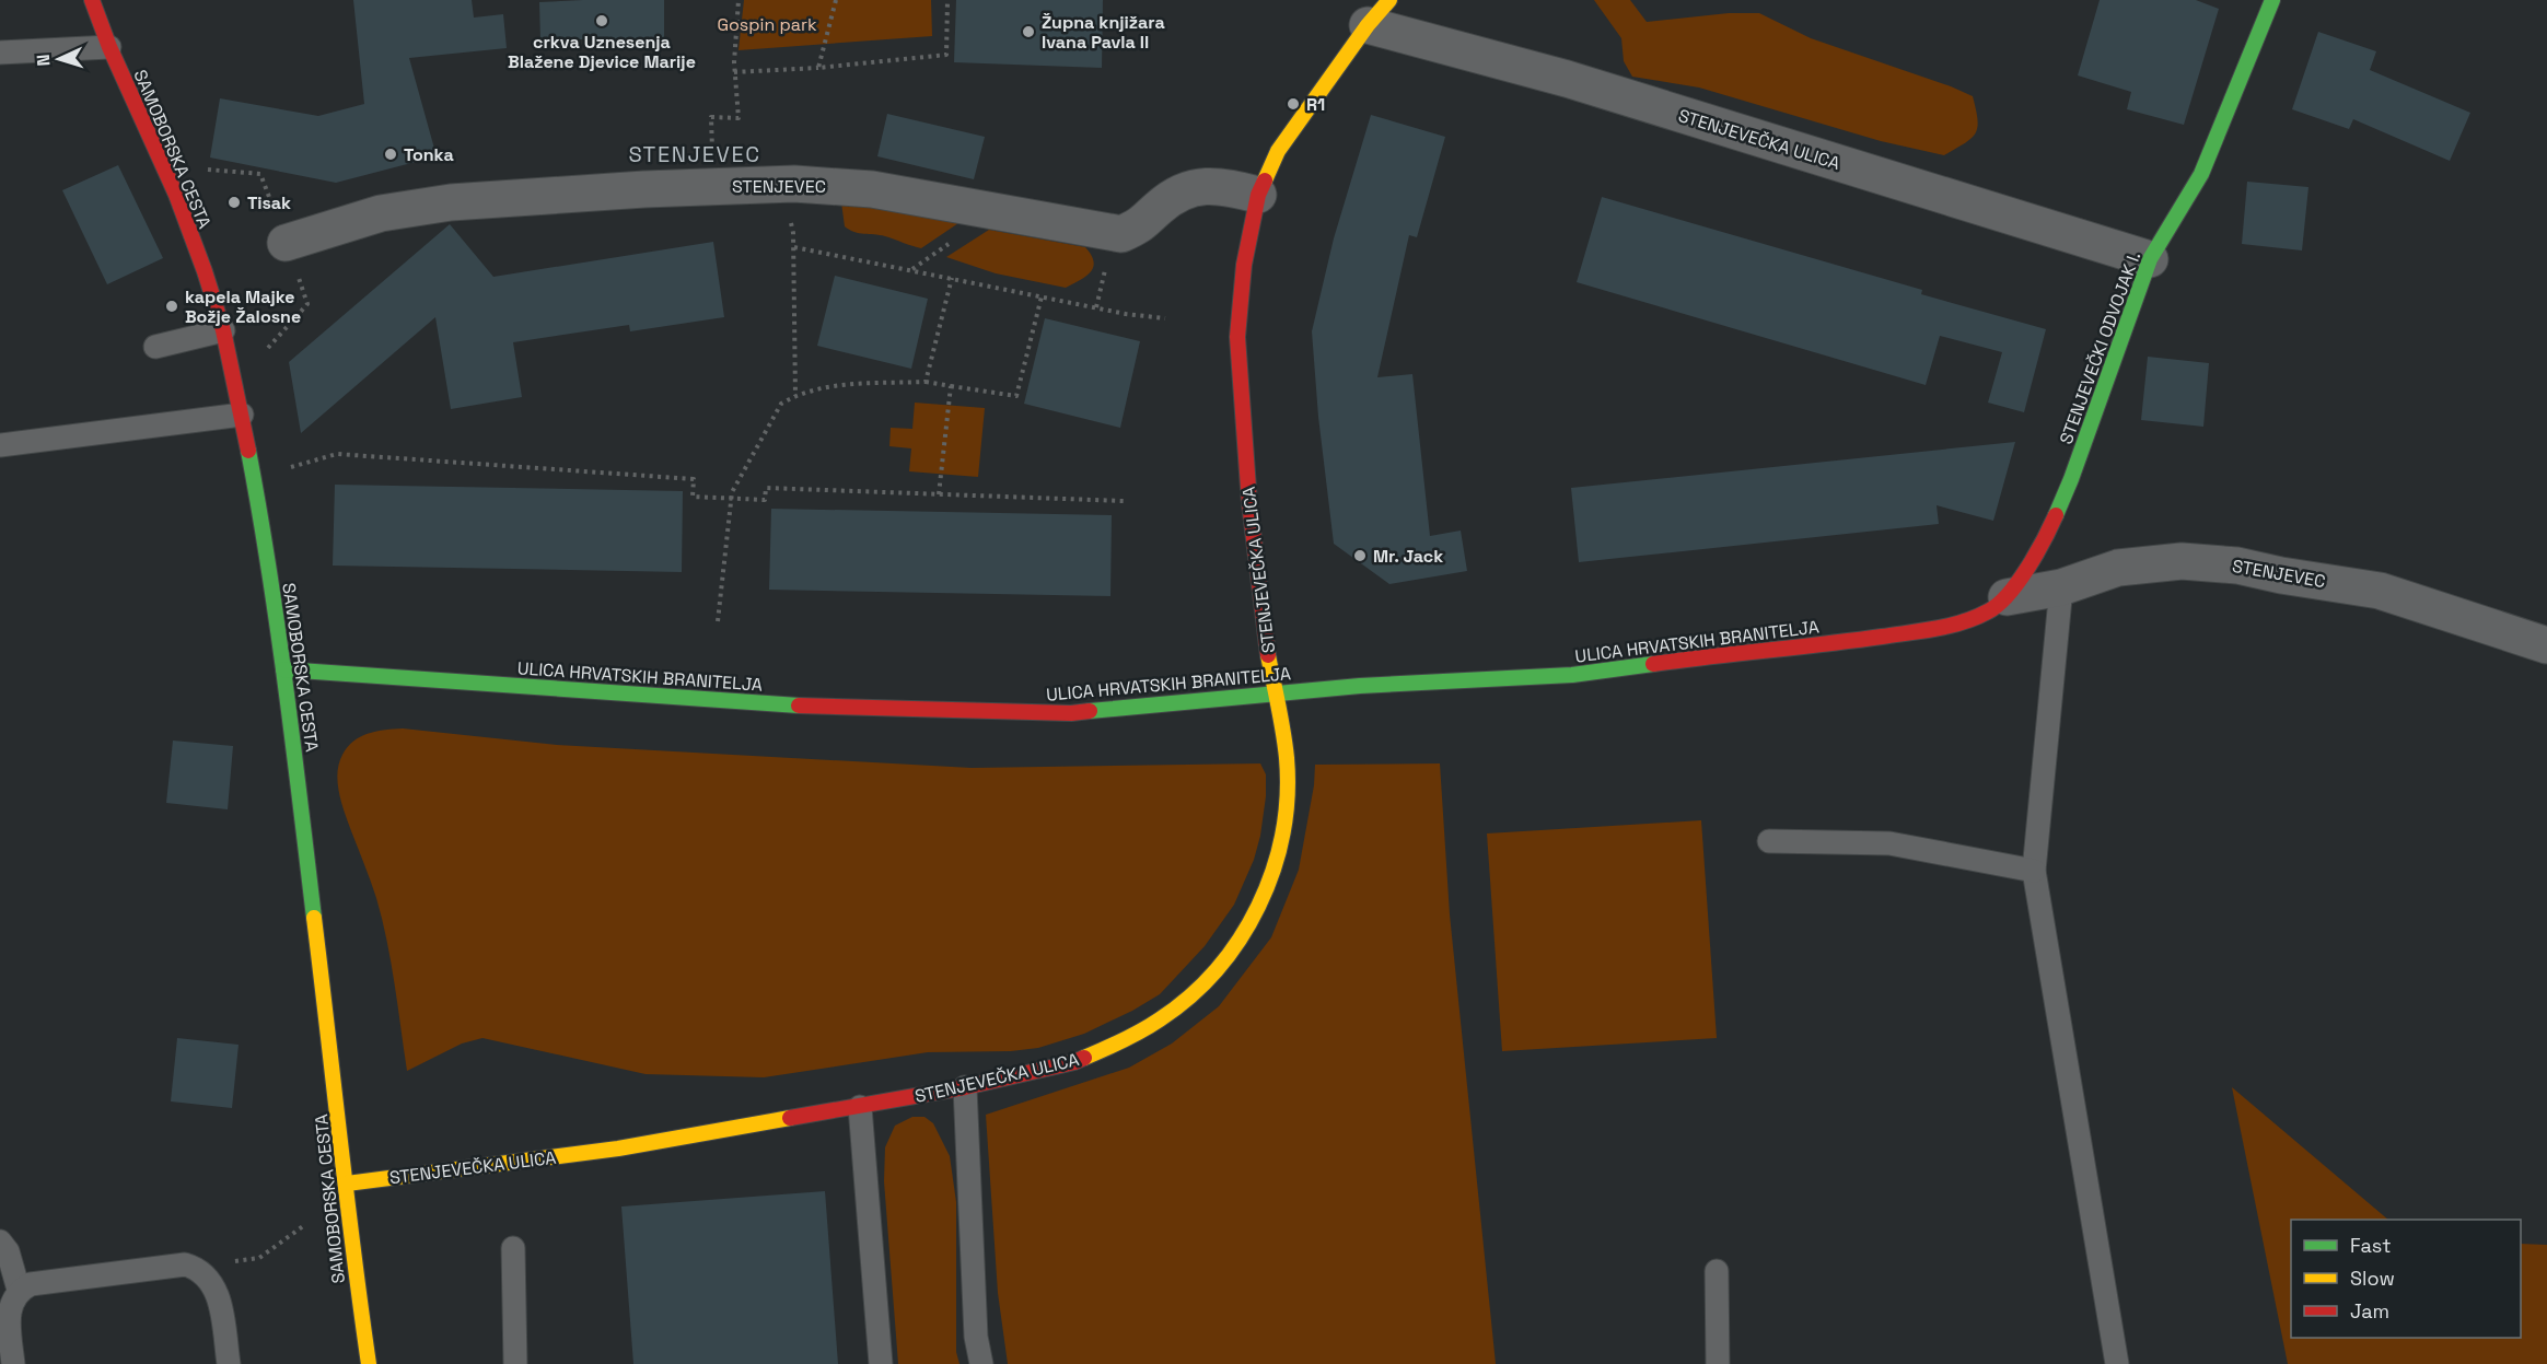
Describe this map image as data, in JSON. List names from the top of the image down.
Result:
{
  "streets": {
    "street": [
      "STENJEVEČKA ULICA",
      "SAMOBORSKA CESTA",
      "STENJEVEC",
      "STENJEVEČKI ODVOJAK I.",
      "ULICA HRVATSKIH BRANITELJA"
    ]
  },
  "crossings": [
    ["STENJEVEČKA ULICA", "SAMOBORSKA CESTA"],
    ["STENJEVEČKA ULICA", "STENJEVEC"],
    ["STENJEVEČKA ULICA", "STENJEVEČKI ODVOJAK I."],
    ["STENJEVEČKA ULICA", "ULICA HRVATSKIH BRANITELJA"],
    ["SAMOBORSKA CESTA", "ULICA HRVATSKIH BRANITELJA"],
    ["STENJEVEC", "STENJEVEČKI ODVOJAK I."],
    ["STENJEVEC", "ULICA HRVATSKIH BRANITELJA"],
    ["STENJEVEČKI ODVOJAK I.", "ULICA HRVATSKIH BRANITELJA"]
  ],
  "districts": ["STENJEVEC"],
  "parks": ["Gospin park"],
  "places": [
    "crkva Uznesenja Blažene Djevice Marije",
    "Župna knjižara Ivana Pavla II",
    "R1",
    "Tonka",
    "Tisak",
    "kapela Majke Božje Žalosne",
    "Mr. Jack"
  ],
  "legend": ["Fast", "Slow", "Jam"],
  "north": "left"
}
